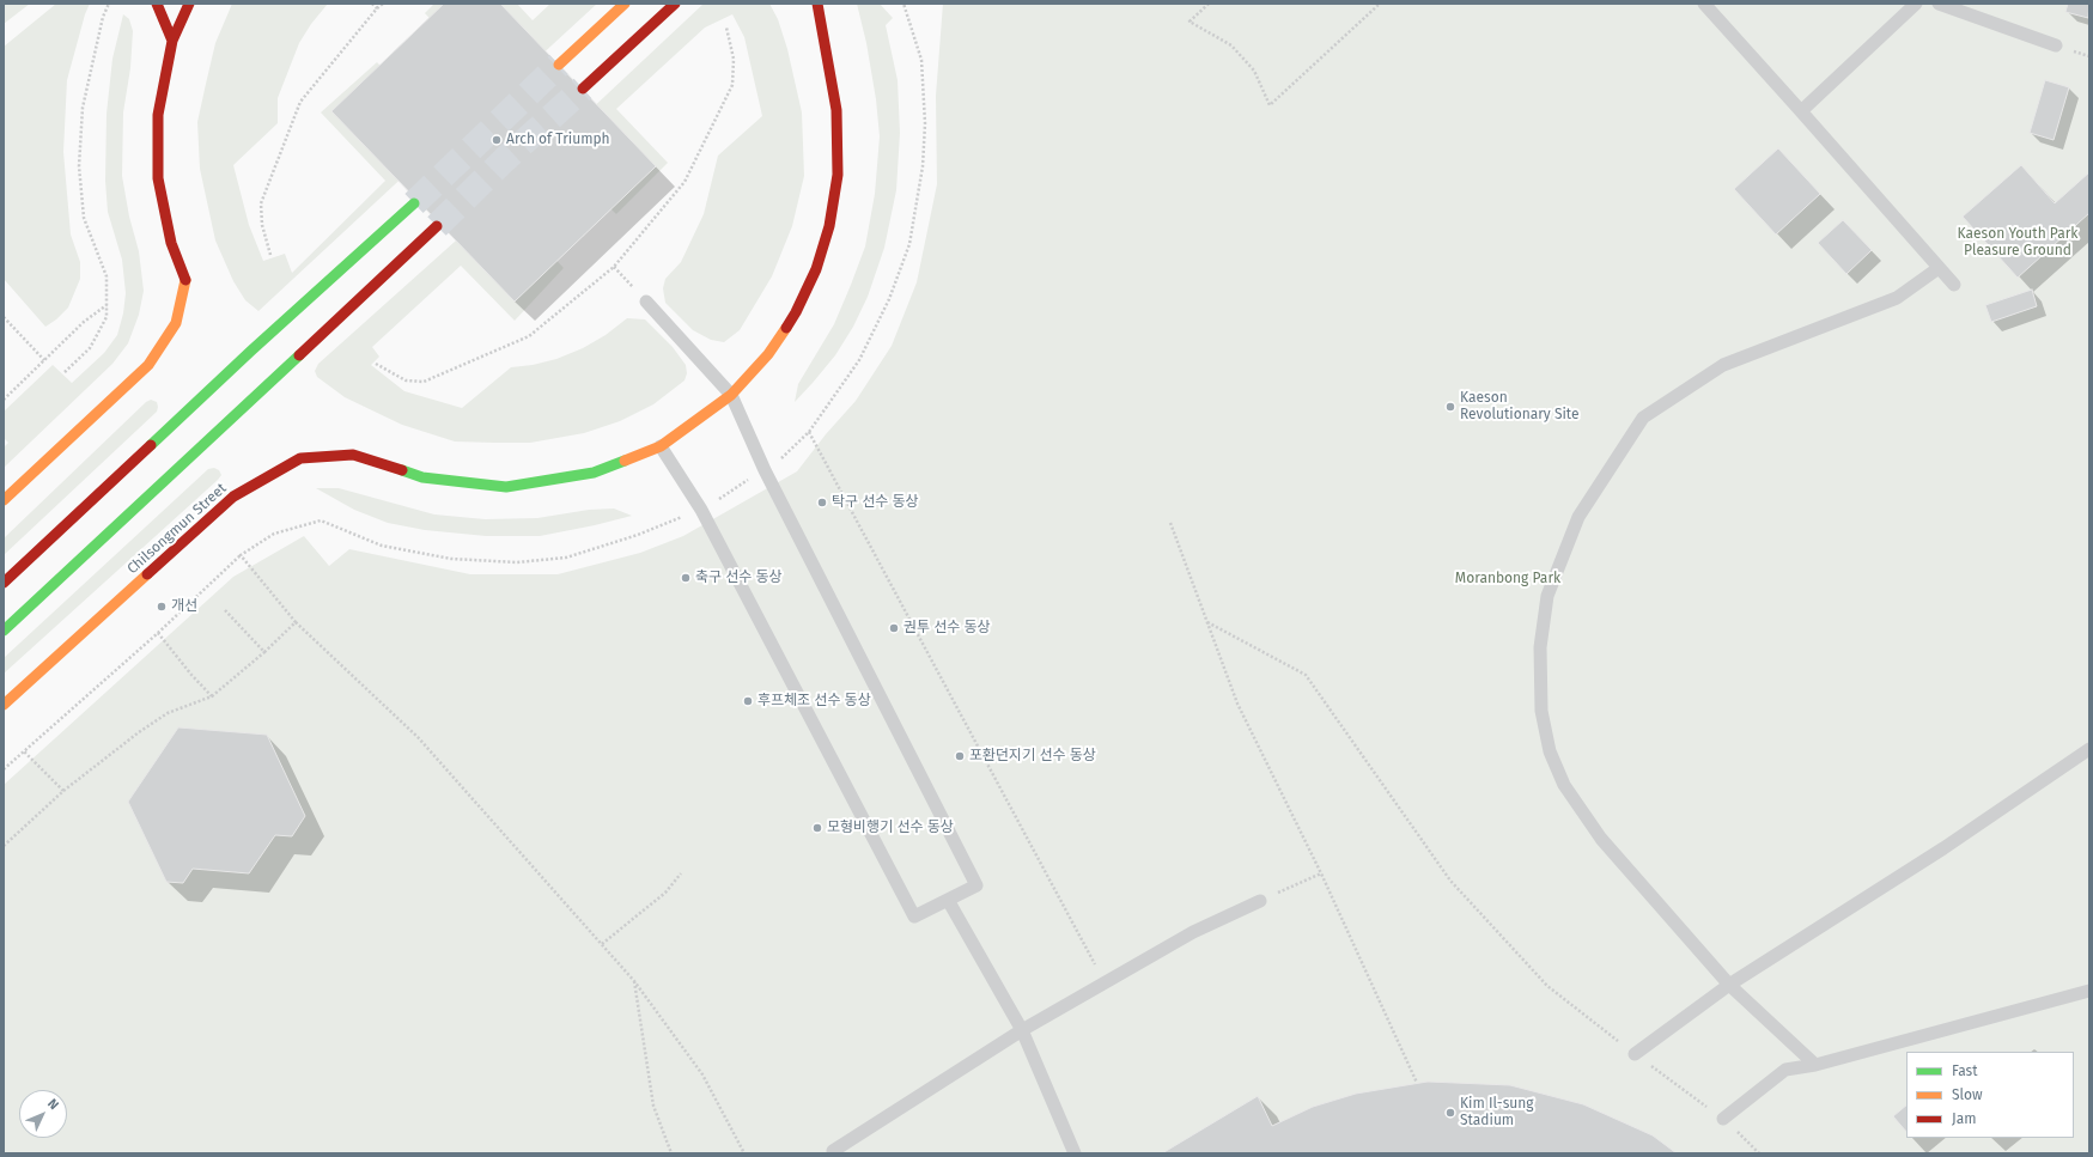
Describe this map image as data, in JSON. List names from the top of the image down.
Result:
{
  "streets": {
    "main road": ["Chilsongmun Street"]
  },
  "parks": ["Kaeson Youth Park Pleasure Ground", "Moranbong Park"],
  "places": [
    "Arch of Triumph",
    "Kaeson Revolutionary Site",
    "탁구 선수 동상",
    "축구 선수 동상",
    "개선",
    "권투 선수 동상",
    "후프체조 선수 동상",
    "포환던지기 선수 동상",
    "모형비행기 선수 동상",
    "Kim Il-sung Stadium"
  ],
  "legend": ["Fast", "Slow", "Jam"],
  "north": "top right"
}
